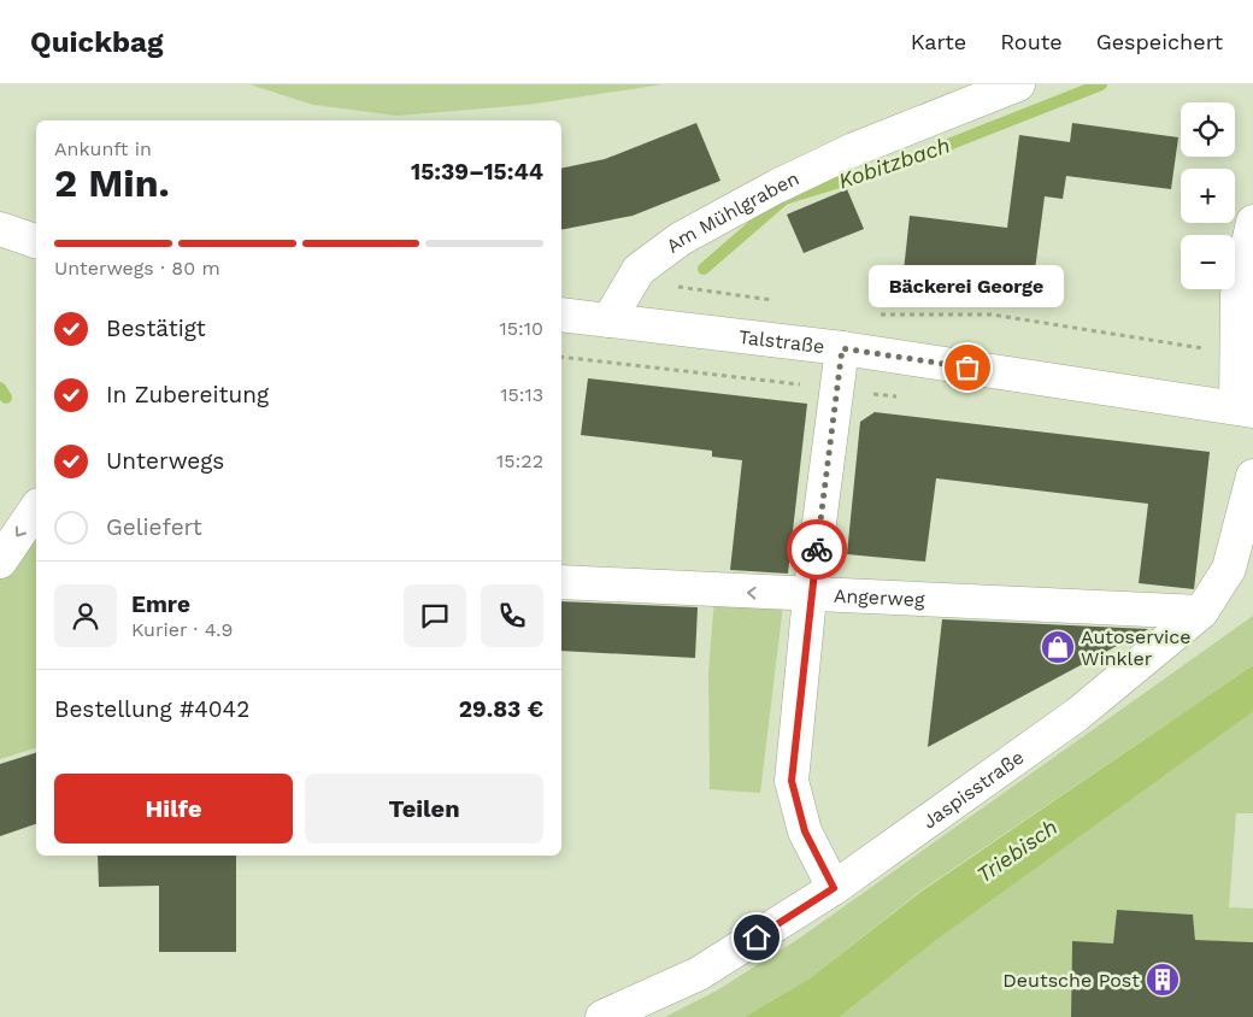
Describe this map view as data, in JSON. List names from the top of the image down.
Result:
{
  "streets": {
    "street": [
      "Am Mühlgraben",
      "Talstraße",
      "Angerweg",
      "Jaspisstraße"
    ]
  },
  "crossings": [
    ["Am Mühlgraben", "Talstraße"],
    ["Angerweg", "Jaspisstraße"]
  ],
  "one_way": ["Angerweg"],
  "water": ["Kobitzbach", "Triebisch"],
  "places": {
    "other": ["Bäckerei George"],
    "shop": ["Autoservice Winkler"],
    "building": ["Deutsche Post"]
  },
  "page": {
    "header": "Quickbag",
    "nav": ["Karte", "Route", "Gespeichert"],
    "map_buttons": ["+", "−"],
    "heading": ["2 Min.", "Ankunft in", "15:39–15:44"],
    "panel": [
      "Emre",
      "Kurier · 4.9",
      "Bestellung #4042",
      "29.83 €"
    ],
    "bar": "Unterwegs · 80 m",
    "bubble": "Bäckerei George",
    "list": [
      ["Bestätigt", "15:10"],
      ["In Zubereitung", "15:13"],
      ["Unterwegs", "15:22"],
      "Geliefert"
    ],
    "buttons": ["Hilfe", "Teilen"]
  }
}
